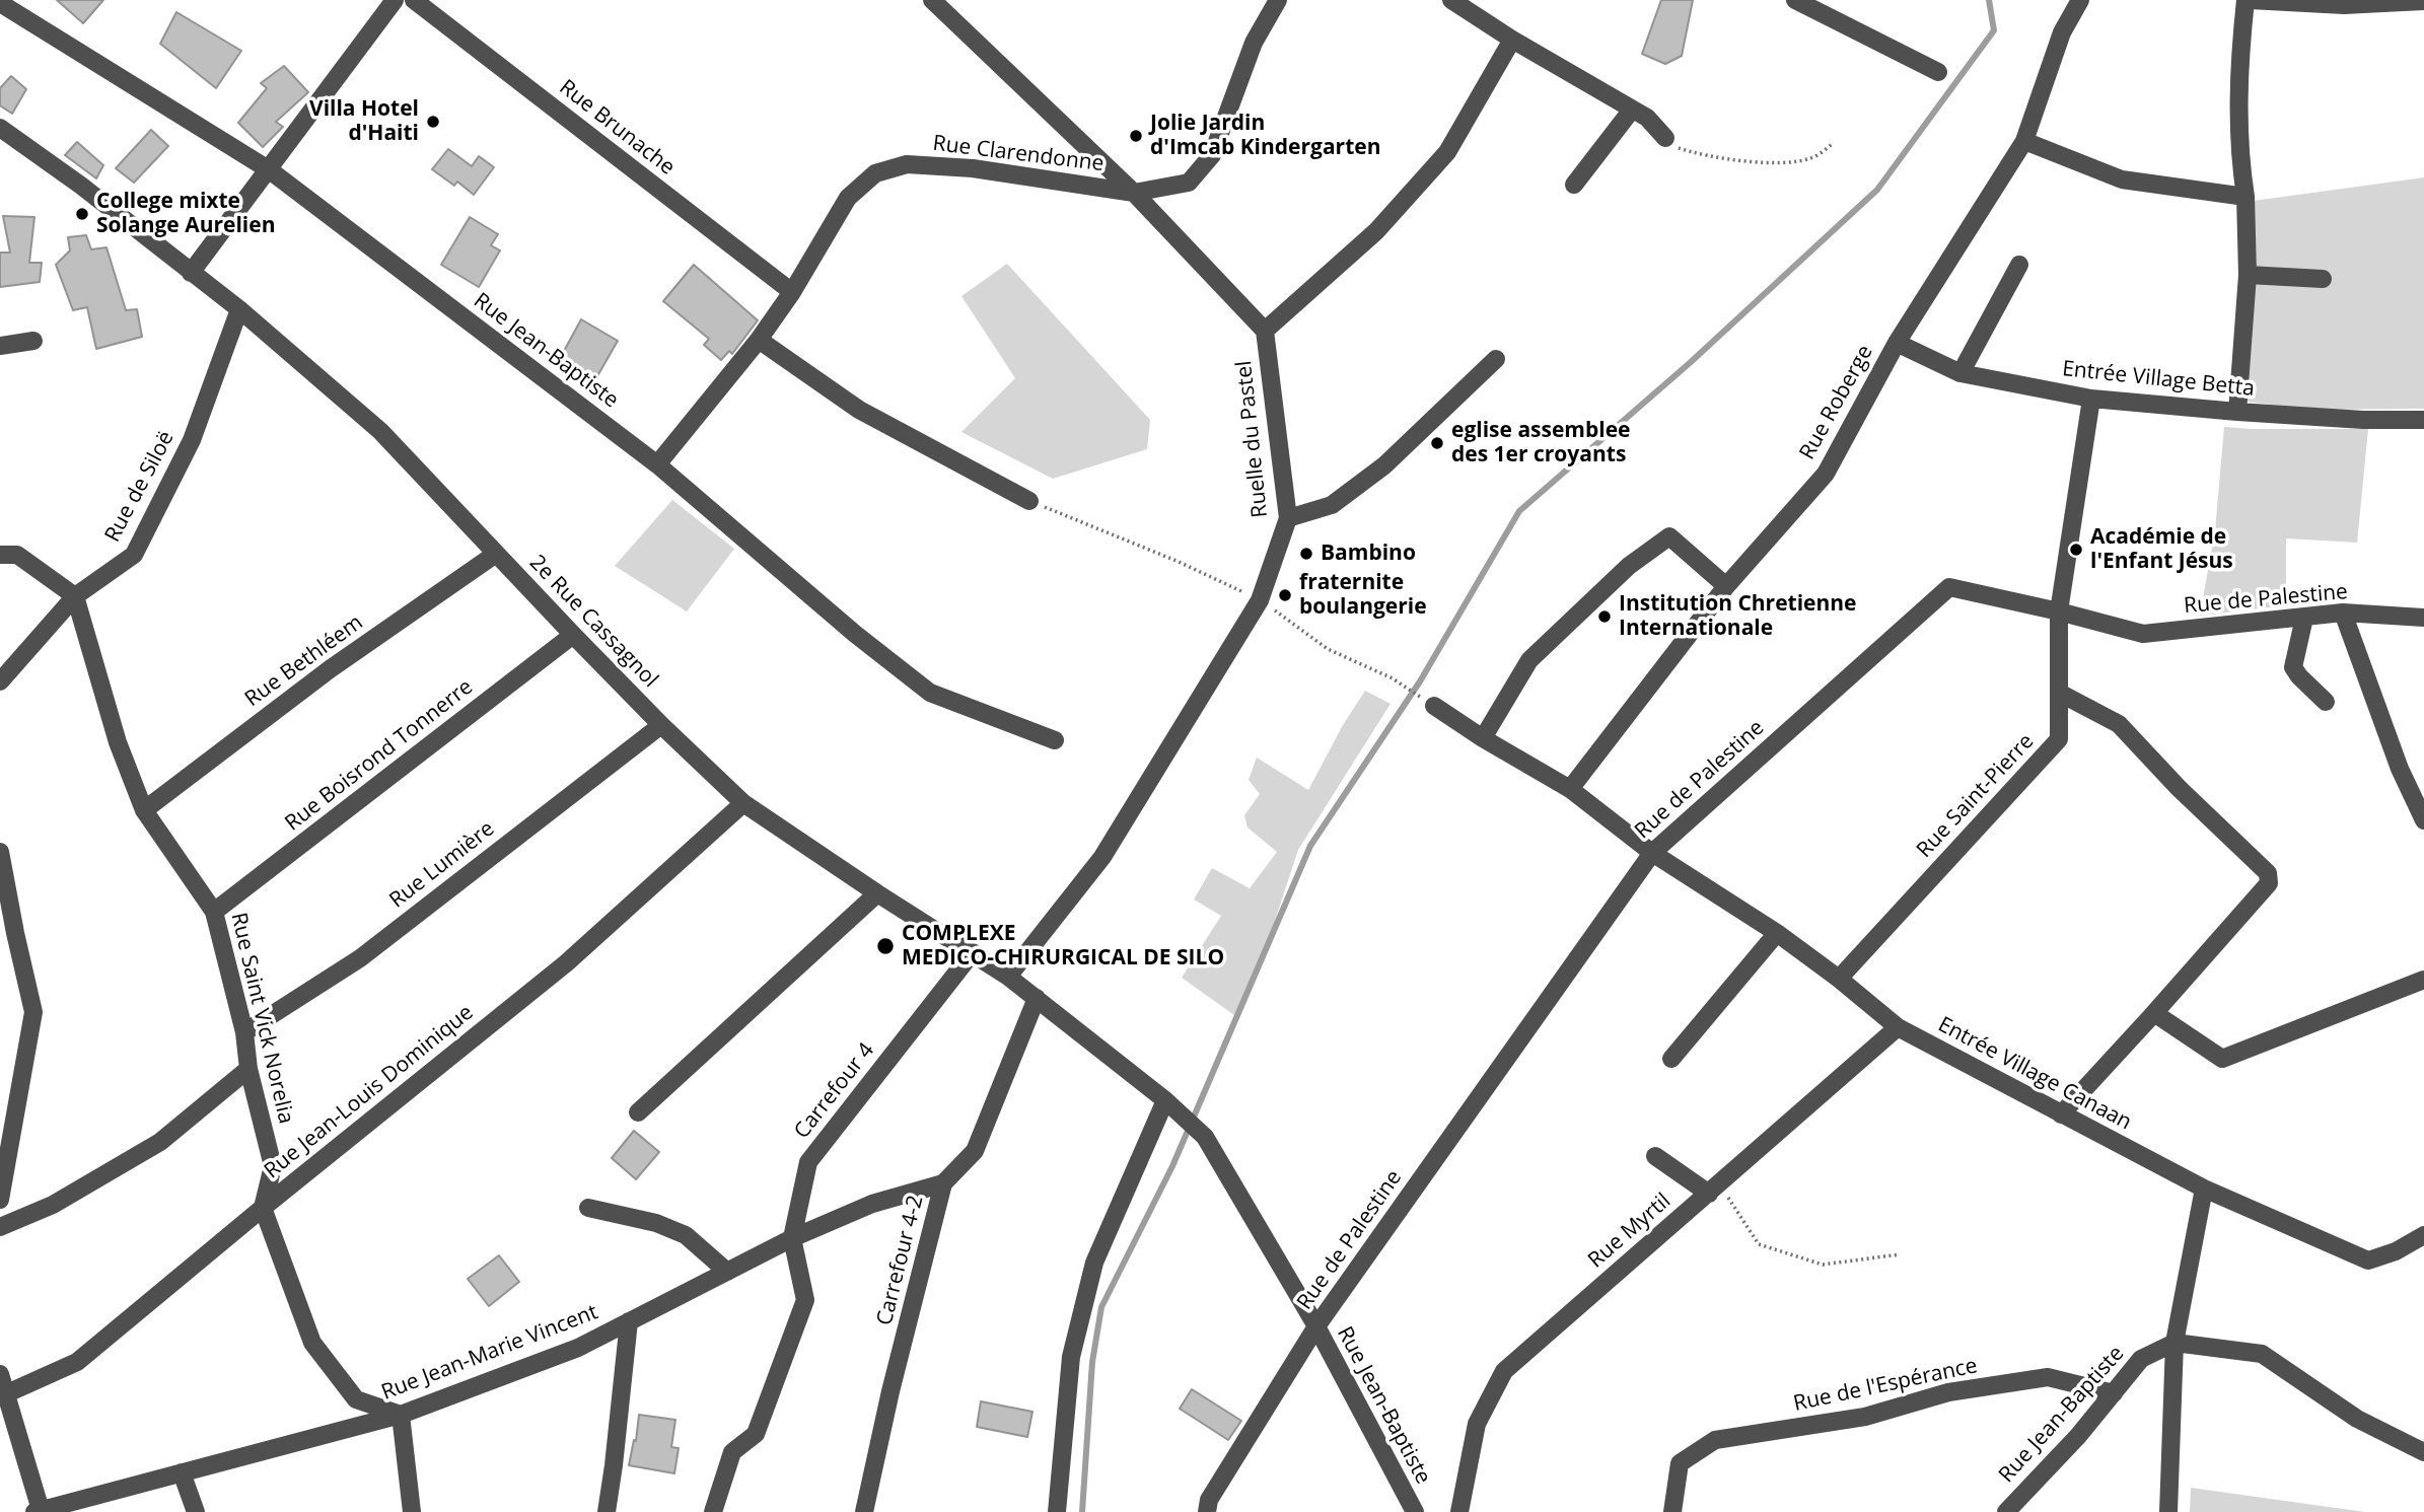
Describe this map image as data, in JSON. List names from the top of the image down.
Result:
{
  "streets": {
    "street": [
      "Rue Brunache",
      "Rue Clarendonne",
      "Rue Jean-Baptiste",
      "Entrée Village Betta",
      "Rue Roberge",
      "Ruelle du Pastel",
      "Rue de Siloë",
      "Rue de Palestine",
      "2e Rue Cassagnol",
      "Rue Bethléem",
      "Rue Boisrond Tonnerre",
      "Rue Saint-Pierre",
      "Rue Lumière",
      "Rue Saint Vick Norelia",
      "Entrée Village Canaan",
      "Carrefour 4",
      "Rue Jean-Louis Dominique",
      "Rue Myrtil",
      "Carrefour 4-2",
      "Rue Jean-Marie Vincent",
      "Rue de l'Espérance"
    ]
  },
  "crossings": [
    ["Rue Brunache", "Rue Clarendonne"],
    ["Rue Clarendonne", "Rue Jean-Baptiste"],
    ["Rue Jean-Baptiste", "Rue de Palestine"],
    ["Rue Jean-Baptiste", "2e Rue Cassagnol"],
    ["Rue Jean-Baptiste", "Rue de l'Espérance"],
    ["Entrée Village Betta", "Rue Roberge"],
    ["Entrée Village Betta", "Rue Saint-Pierre"],
    ["Rue Roberge", "Entrée Village Canaan"],
    ["Ruelle du Pastel", "2e Rue Cassagnol"],
    ["Rue de Siloë", "2e Rue Cassagnol"],
    ["Rue de Siloë", "Rue Saint Vick Norelia"],
    ["Rue de Palestine", "Rue Saint-Pierre"],
    ["Rue de Palestine", "Entrée Village Canaan"],
    ["2e Rue Cassagnol", "Rue Bethléem"],
    ["2e Rue Cassagnol", "Rue Boisrond Tonnerre"],
    ["2e Rue Cassagnol", "Rue Lumière"],
    ["2e Rue Cassagnol", "Carrefour 4"],
    ["2e Rue Cassagnol", "Rue Jean-Louis Dominique"],
    ["2e Rue Cassagnol", "Carrefour 4-2"],
    ["Rue Bethléem", "Rue Saint Vick Norelia"],
    ["Rue Boisrond Tonnerre", "Rue Saint Vick Norelia"],
    ["Rue Saint-Pierre", "Entrée Village Canaan"],
    ["Rue Lumière", "Rue Saint Vick Norelia"],
    ["Rue Saint Vick Norelia", "Rue Jean-Louis Dominique"],
    ["Entrée Village Canaan", "Rue Myrtil"],
    ["Carrefour 4", "Rue Jean-Marie Vincent"],
    ["Carrefour 4-2", "Rue Jean-Marie Vincent"]
  ],
  "places": [
    "Villa Hotel d'Haiti",
    "Jolie Jardin d'Imcab Kindergarten",
    "College mixte Solange Aurelien",
    "eglise assemblee des 1er croyants",
    "Académie de l'Enfant Jésus",
    "Bambino",
    "fraternite boulangerie",
    "Institution Chretienne Internationale",
    "COMPLEXE MEDICO-CHIRURGICAL DE SILO"
  ]
}
